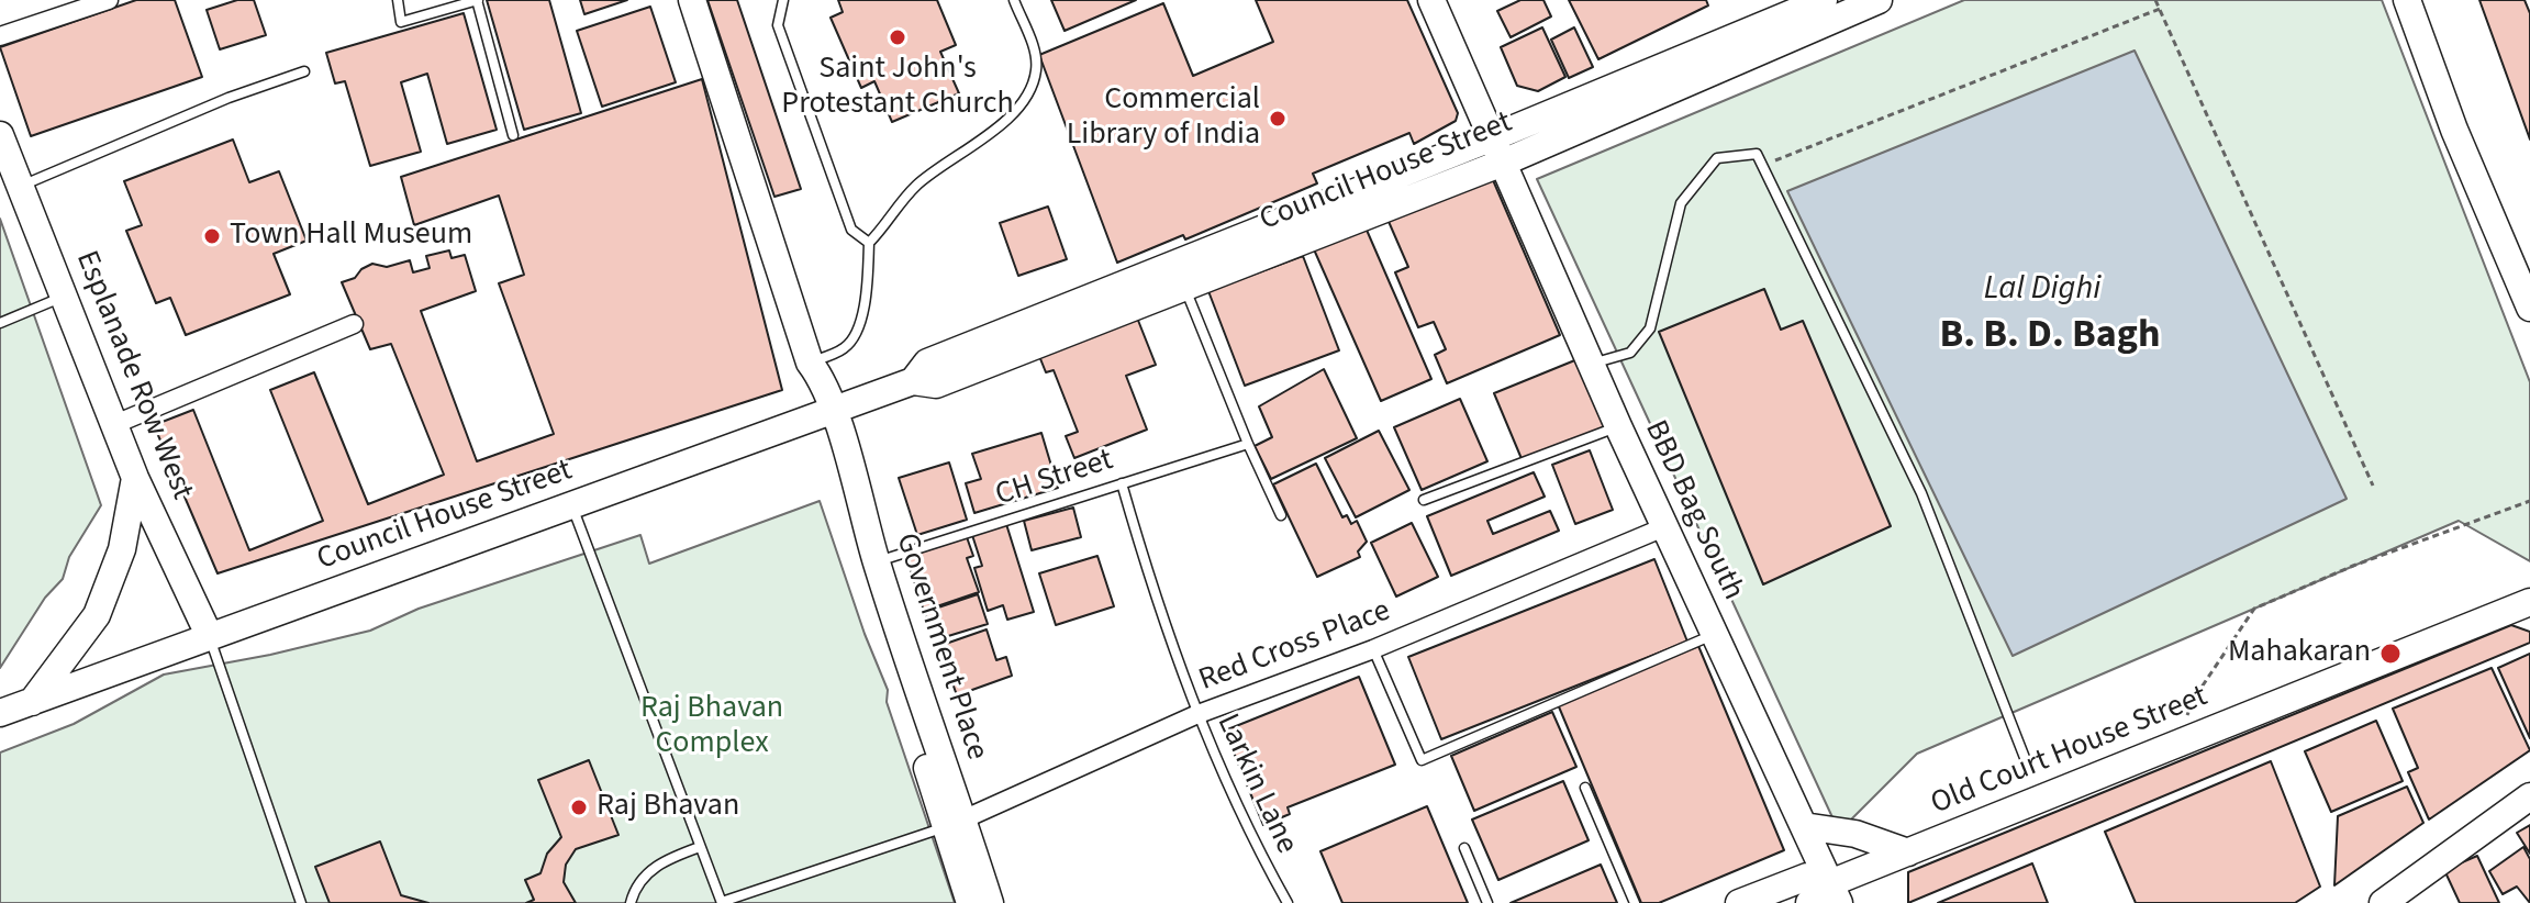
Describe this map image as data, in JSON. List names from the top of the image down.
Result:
{
  "streets": {
    "main road": [
      "Council House Street",
      "Esplanade Row West",
      "BBD Bag South",
      "Government Place",
      "Old Court House Street"
    ],
    "street": ["Red Cross Place"],
    "lane": ["CH Street", "Larkin Lane"]
  },
  "crossings": [
    ["Council House Street", "Esplanade Row West"],
    ["Council House Street", "BBD Bag South"],
    ["Council House Street", "Government Place"],
    ["CH Street", "Government Place"],
    ["CH Street", "Larkin Lane"],
    ["BBD Bag South", "Red Cross Place"],
    ["BBD Bag South", "Old Court House Street"],
    ["Government Place", "Red Cross Place"],
    ["Red Cross Place", "Larkin Lane"]
  ],
  "districts": ["B. B. D. Bagh"],
  "water": ["Lal Dighi"],
  "parks": ["Raj Bhavan Complex"],
  "places": [
    "Saint John's Protestant Church",
    "Commercial Library of India",
    "Town Hall Museum",
    "Mahakaran",
    "Raj Bhavan"
  ]
}
